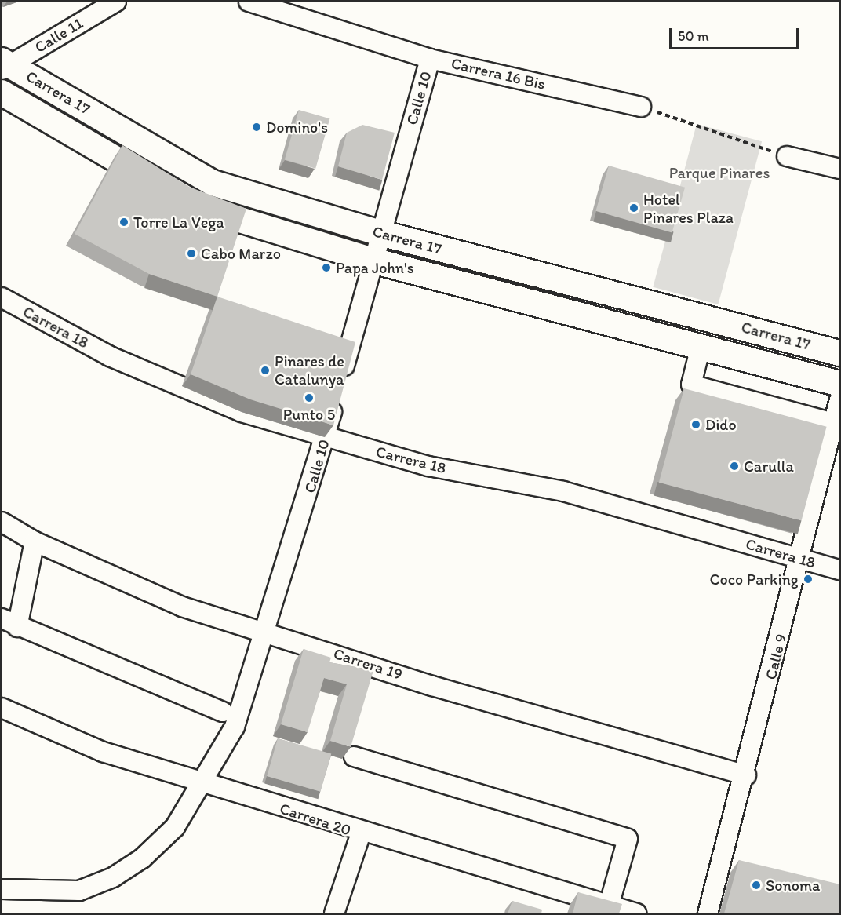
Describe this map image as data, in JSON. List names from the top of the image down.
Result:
{
  "streets": {
    "main road": ["Carrera 17"],
    "street": [
      "Calle 11",
      "Carrera 16 Bis",
      "Calle 10",
      "Carrera 18",
      "Calle 9",
      "Carrera 19",
      "Carrera 20"
    ]
  },
  "crossings": [
    ["Calle 11", "Carrera 17"],
    ["Carrera 16 Bis", "Calle 10"],
    ["Carrera 17", "Calle 10"],
    ["Calle 10", "Carrera 18"],
    ["Calle 10", "Carrera 19"],
    ["Calle 10", "Carrera 20"],
    ["Carrera 18", "Calle 9"],
    ["Calle 9", "Carrera 19"]
  ],
  "parks": ["Parque Pinares"],
  "places": [
    "Domino's",
    "Hotel Pinares Plaza",
    "Torre La Vega",
    "Cabo Marzo",
    "Papa John's",
    "Pinares de Catalunya",
    "Punto 5",
    "Dido",
    "Carulla",
    "Coco Parking",
    "Sonoma"
  ],
  "scale_bar": "50 m"
}
